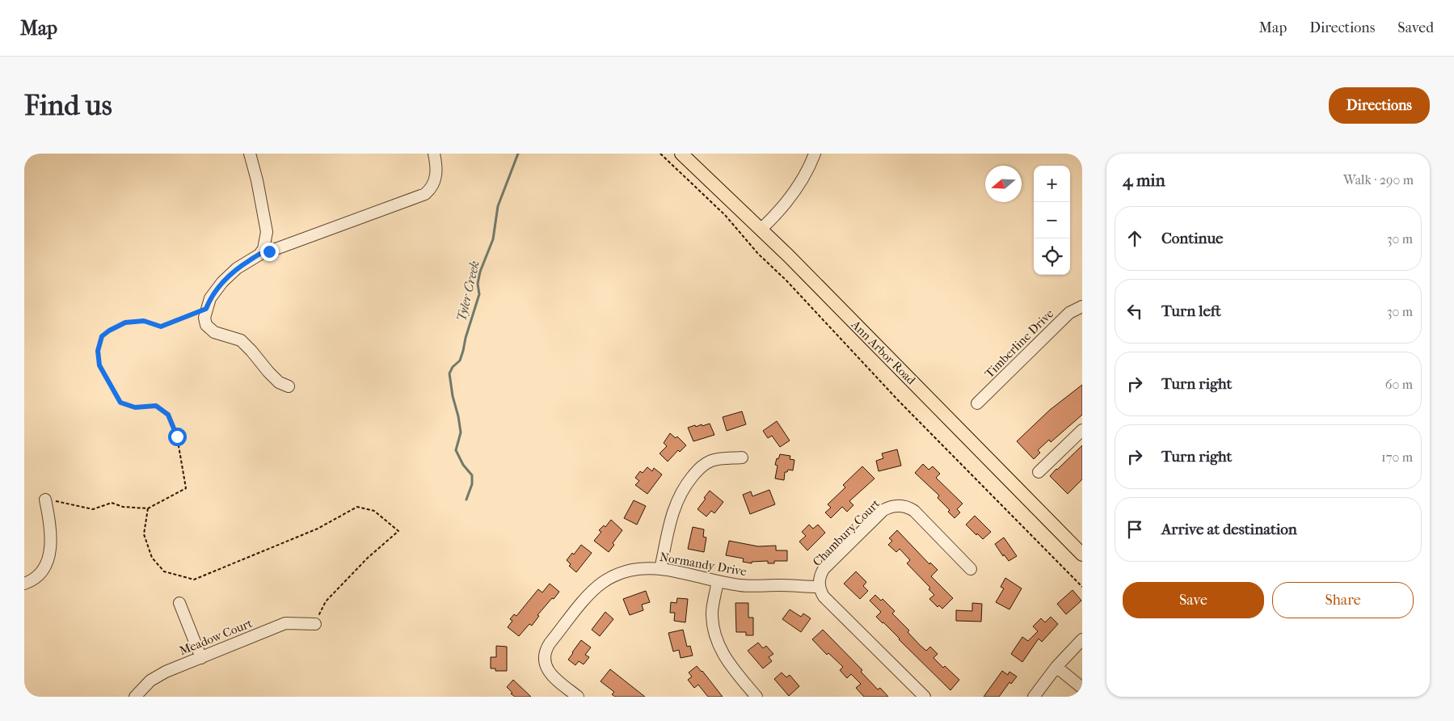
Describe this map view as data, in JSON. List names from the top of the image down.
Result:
{
  "streets": {
    "main road": ["Ann Arbor Road"],
    "street": [
      "Timberline Drive",
      "Chambury Court",
      "Normandy Drive",
      "Meadow Court"
    ]
  },
  "crossings": [
    ["Chambury Court", "Normandy Drive"]
  ],
  "water": ["Tyler Creek"],
  "north": "left",
  "page": {
    "header": "Map",
    "nav": ["Map", "Directions", "Saved"],
    "buttons": [
      "Directions",
      ["Save", "Share"]
    ],
    "title": "Find us",
    "heading": ["4 min", "Walk · 290 m"],
    "map_buttons": ["+", "−"],
    "list": [
      ["Continue", "30 m"],
      ["Turn left", "30 m"],
      ["Turn right", "60 m"],
      ["Turn right", "170 m"],
      "Arrive at destination"
    ]
  }
}
